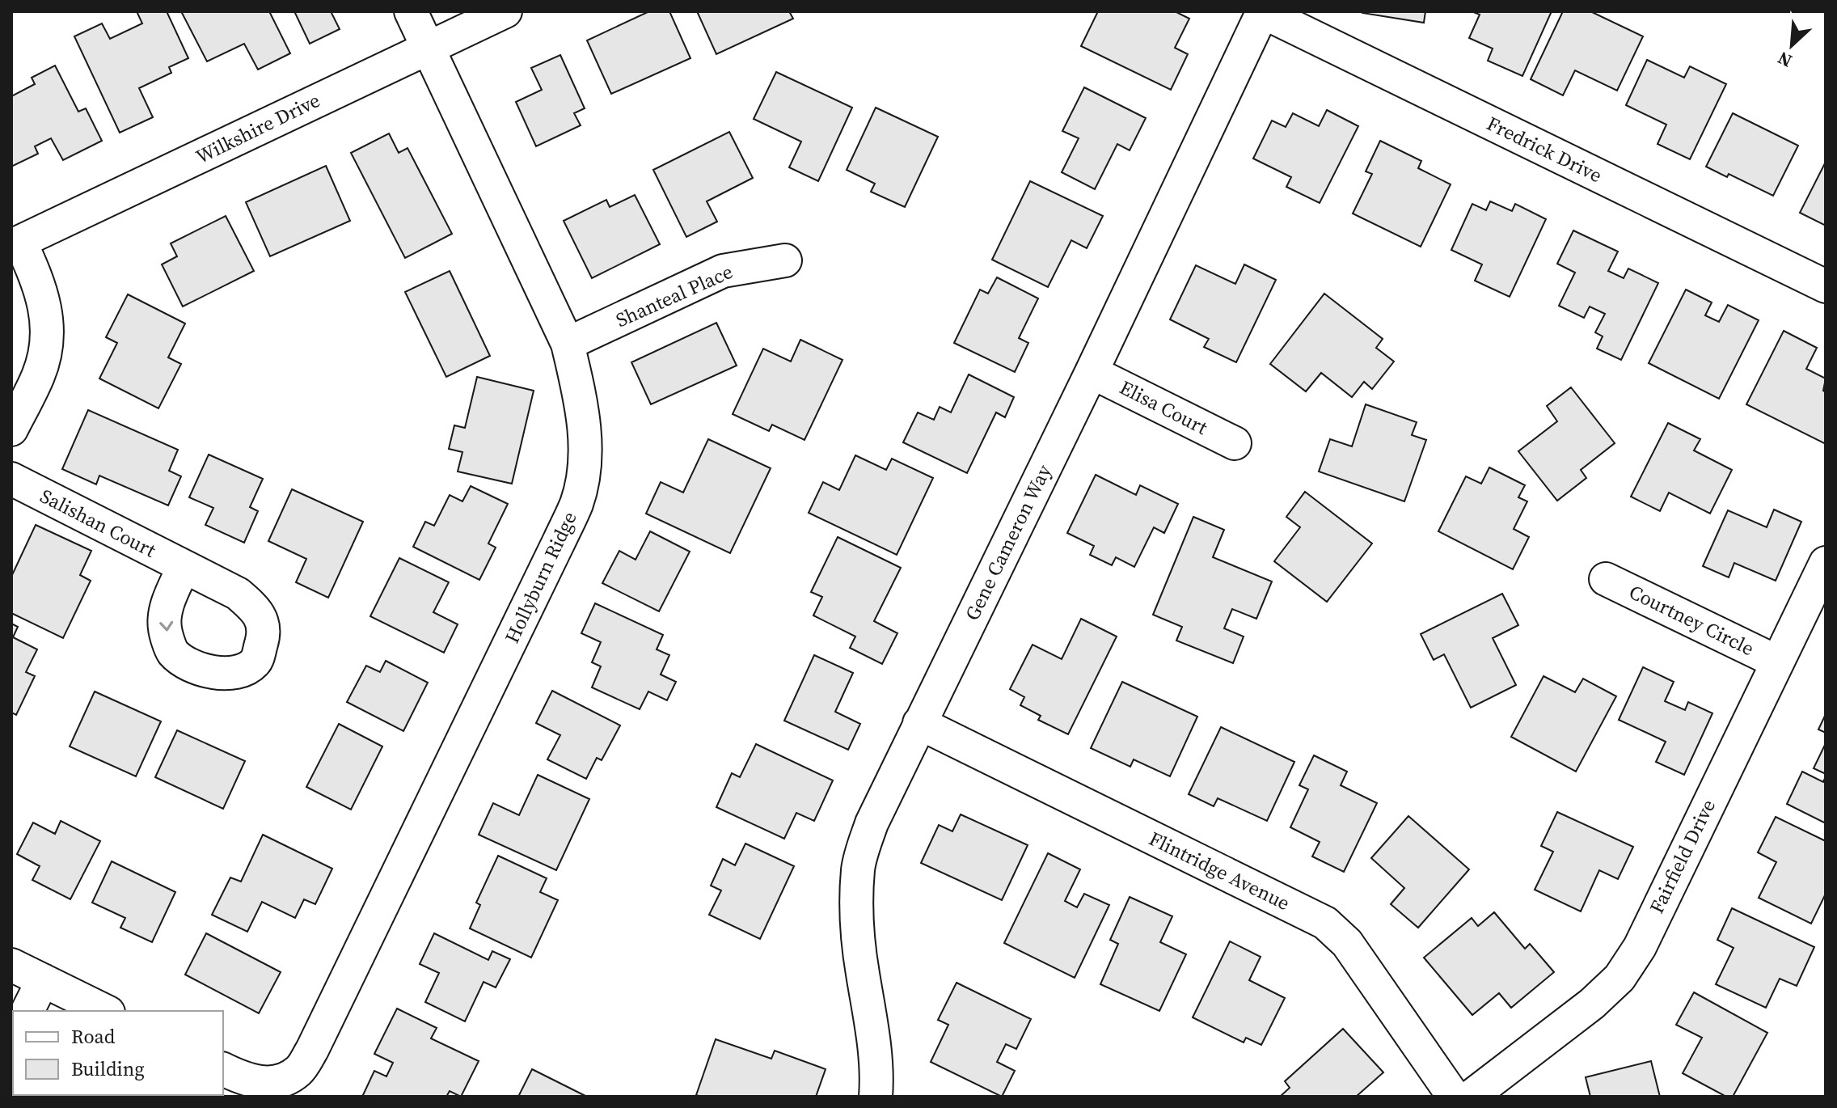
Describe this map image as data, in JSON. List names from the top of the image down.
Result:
{
  "streets": {
    "street": [
      "Wilkshire Drive",
      "Fredrick Drive",
      "Shanteal Place",
      "Elisa Court",
      "Salishan Court",
      "Gene Cameron Way",
      "Hollyburn Ridge",
      "Courtney Circle",
      "Fairfield Drive",
      "Flintridge Avenue"
    ]
  },
  "crossings": [
    ["Wilkshire Drive", "Hollyburn Ridge"],
    ["Fredrick Drive", "Gene Cameron Way"],
    ["Shanteal Place", "Hollyburn Ridge"],
    ["Elisa Court", "Gene Cameron Way"],
    ["Gene Cameron Way", "Flintridge Avenue"],
    ["Courtney Circle", "Fairfield Drive"]
  ],
  "legend": ["Road", "Building"],
  "north": "bottom left"
}
